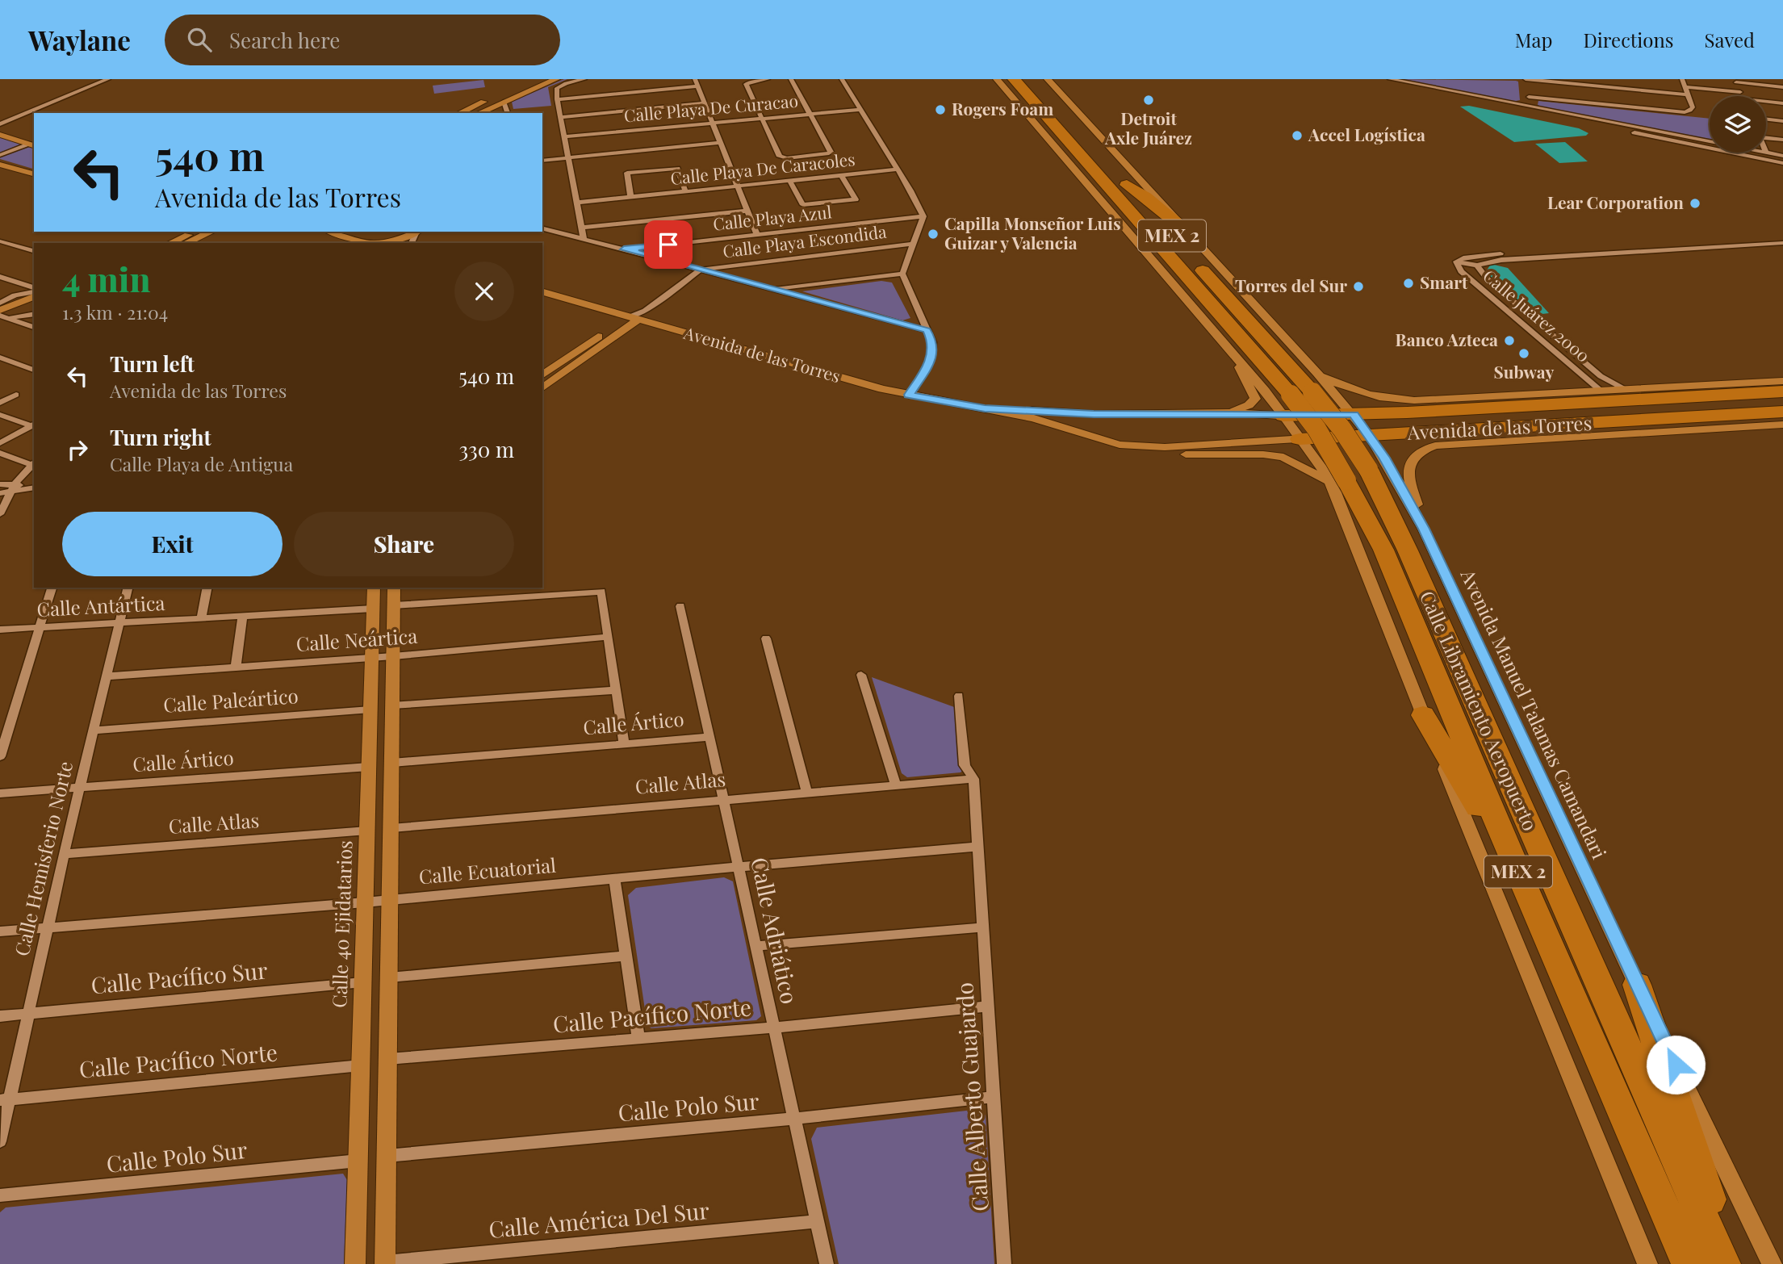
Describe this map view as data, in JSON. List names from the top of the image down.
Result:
{
  "streets": {
    "highway": ["MEX 2", "Avenida de las Torres", "Calle Libramiento Aeropuerto"],
    "main road": ["Avenida Manuel Talamas Camandari", "Calle 40 Ejidatarios"],
    "street": [
      "Calle Playa De Curacao",
      "Calle Playa De Caracoles",
      "Calle Playa Azul",
      "Calle Playa Escondida",
      "Calle Juárez 2000",
      "Calle Antártica",
      "Calle Neártica",
      "Calle Paleártico",
      "Calle Ártico",
      "Calle Atlas",
      "Calle Hemisferio Norte",
      "Calle Ecuatorial",
      "Calle Adriático",
      "Calle Pacífico Sur",
      "Calle Pacífico Norte",
      "Calle Alberto Guajardo",
      "Calle Polo Sur",
      "Calle América Del Sur"
    ]
  },
  "crossings": [
    ["MEX 2", "Avenida de las Torres"],
    ["MEX 2", "Calle Libramiento Aeropuerto"],
    ["MEX 2", "Avenida Manuel Talamas Camandari"],
    ["Calle Playa Escondida", "Avenida de las Torres"],
    ["Calle Juárez 2000", "Avenida de las Torres"],
    ["Avenida de las Torres", "Avenida Manuel Talamas Camandari"],
    ["Calle Antártica", "Calle Hemisferio Norte"],
    ["Calle Antártica", "Calle 40 Ejidatarios"],
    ["Calle Neártica", "Calle Hemisferio Norte"],
    ["Calle Neártica", "Calle 40 Ejidatarios"],
    ["Calle Paleártico", "Calle Hemisferio Norte"],
    ["Calle Paleártico", "Calle 40 Ejidatarios"],
    ["Calle Libramiento Aeropuerto", "Avenida Manuel Talamas Camandari"],
    ["Calle Ártico", "Calle Hemisferio Norte"],
    ["Calle Ártico", "Calle 40 Ejidatarios"],
    ["Calle Ártico", "Calle Adriático"],
    ["Calle Atlas", "Calle Hemisferio Norte"],
    ["Calle Atlas", "Calle 40 Ejidatarios"],
    ["Calle Atlas", "Calle Adriático"],
    ["Calle Atlas", "Calle Alberto Guajardo"],
    ["Calle Hemisferio Norte", "Calle Ecuatorial"],
    ["Calle Hemisferio Norte", "Calle Pacífico Sur"],
    ["Calle Hemisferio Norte", "Calle Pacífico Norte"],
    ["Calle Ecuatorial", "Calle 40 Ejidatarios"],
    ["Calle Ecuatorial", "Calle Adriático"],
    ["Calle Ecuatorial", "Calle Alberto Guajardo"],
    ["Calle 40 Ejidatarios", "Calle Pacífico Sur"],
    ["Calle 40 Ejidatarios", "Calle Pacífico Norte"],
    ["Calle 40 Ejidatarios", "Calle Polo Sur"],
    ["Calle Adriático", "Calle Pacífico Norte"],
    ["Calle Adriático", "Calle Polo Sur"],
    ["Calle Adriático", "Calle América Del Sur"],
    ["Calle Pacífico Norte", "Calle Alberto Guajardo"],
    ["Calle Alberto Guajardo", "Calle Polo Sur"]
  ],
  "places": [
    "Detroit Axle Juárez",
    "Rogers Foam",
    "Accel Logística",
    "Lear Corporation",
    "Capilla Monseñor Luis Guizar y Valencia",
    "Smart",
    "Torres del Sur",
    "Banco Azteca",
    "Subway"
  ],
  "page": {
    "header": "Waylane",
    "search": "Search here",
    "nav": ["Map", "Directions", "Saved"],
    "turn": ["540 m", "Avenida de las Torres"],
    "heading": ["4 min", "1.3 km · 21:04"],
    "list": [
      {
        "name": "Turn left",
        "note": "Avenida de las Torres",
        "value": "540 m"
      },
      {
        "name": "Turn right",
        "note": "Calle Playa de Antigua",
        "value": "330 m"
      }
    ],
    "buttons": ["Exit", "Share"]
  }
}
